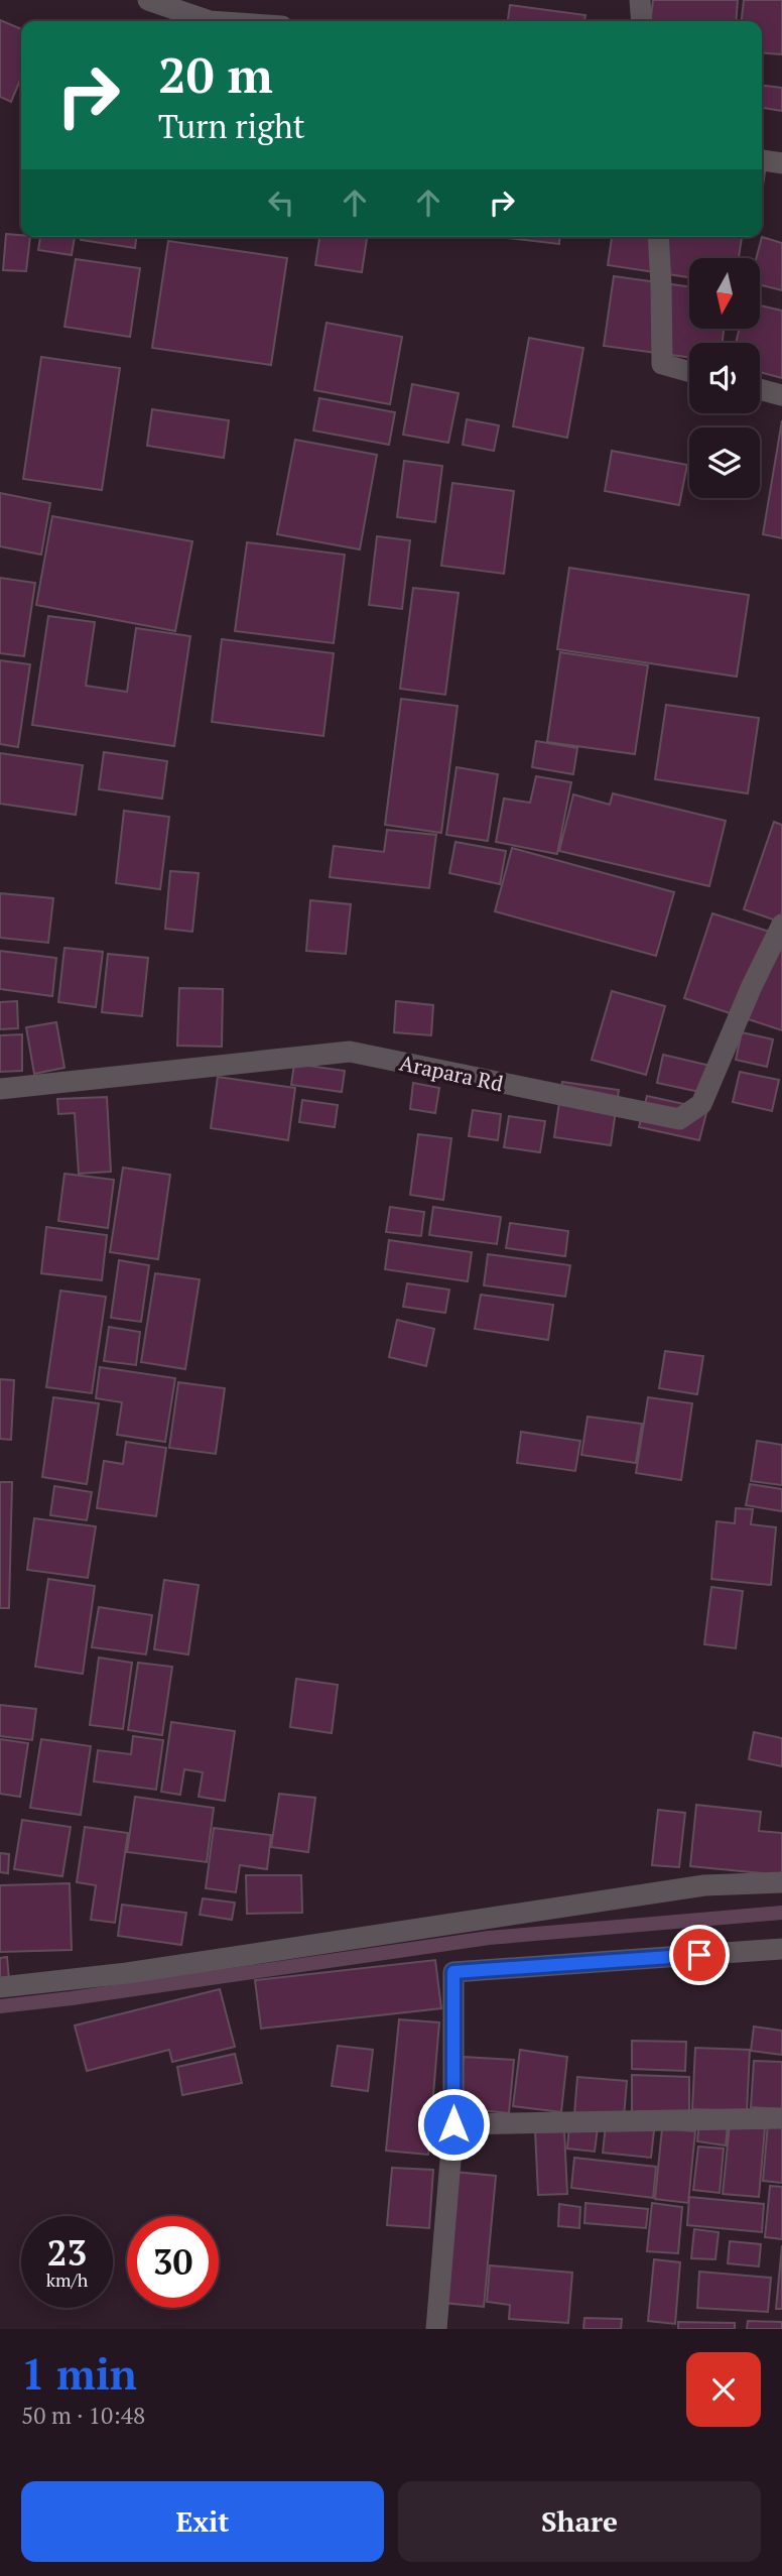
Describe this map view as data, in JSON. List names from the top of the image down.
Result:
{
  "streets": {
    "street": ["Arapara Rd"]
  },
  "north": "bottom",
  "page": {
    "turn": ["20 m", "Turn right"],
    "speed": "23 km/h",
    "limit": "30",
    "heading": ["1 min", "50 m · 10:48"],
    "buttons": ["Exit", "Share"]
  }
}
